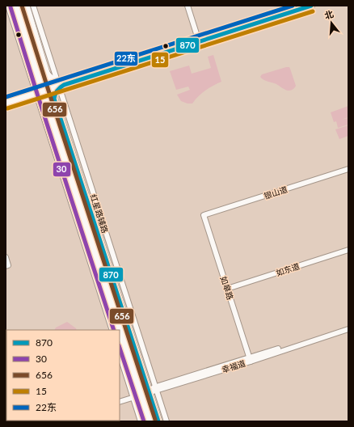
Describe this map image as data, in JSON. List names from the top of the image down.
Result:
{
  "streets": {
    "street": [
      "银山道",
      "红星路辅路",
      "如东道",
      "如皋路",
      "幸福道"
    ]
  },
  "crossings": [
    ["银山道", "如皋路"],
    ["红星路辅路", "幸福道"],
    ["如东道", "如皋路"],
    ["如皋路", "幸福道"]
  ],
  "lines": [
    "transit line 870",
    "transit line 656",
    "transit line 22东",
    "transit line 30",
    "transit line 15"
  ],
  "legend": [
    "870",
    "30",
    "656",
    "15",
    "22东"
  ],
  "north": "top"
}
